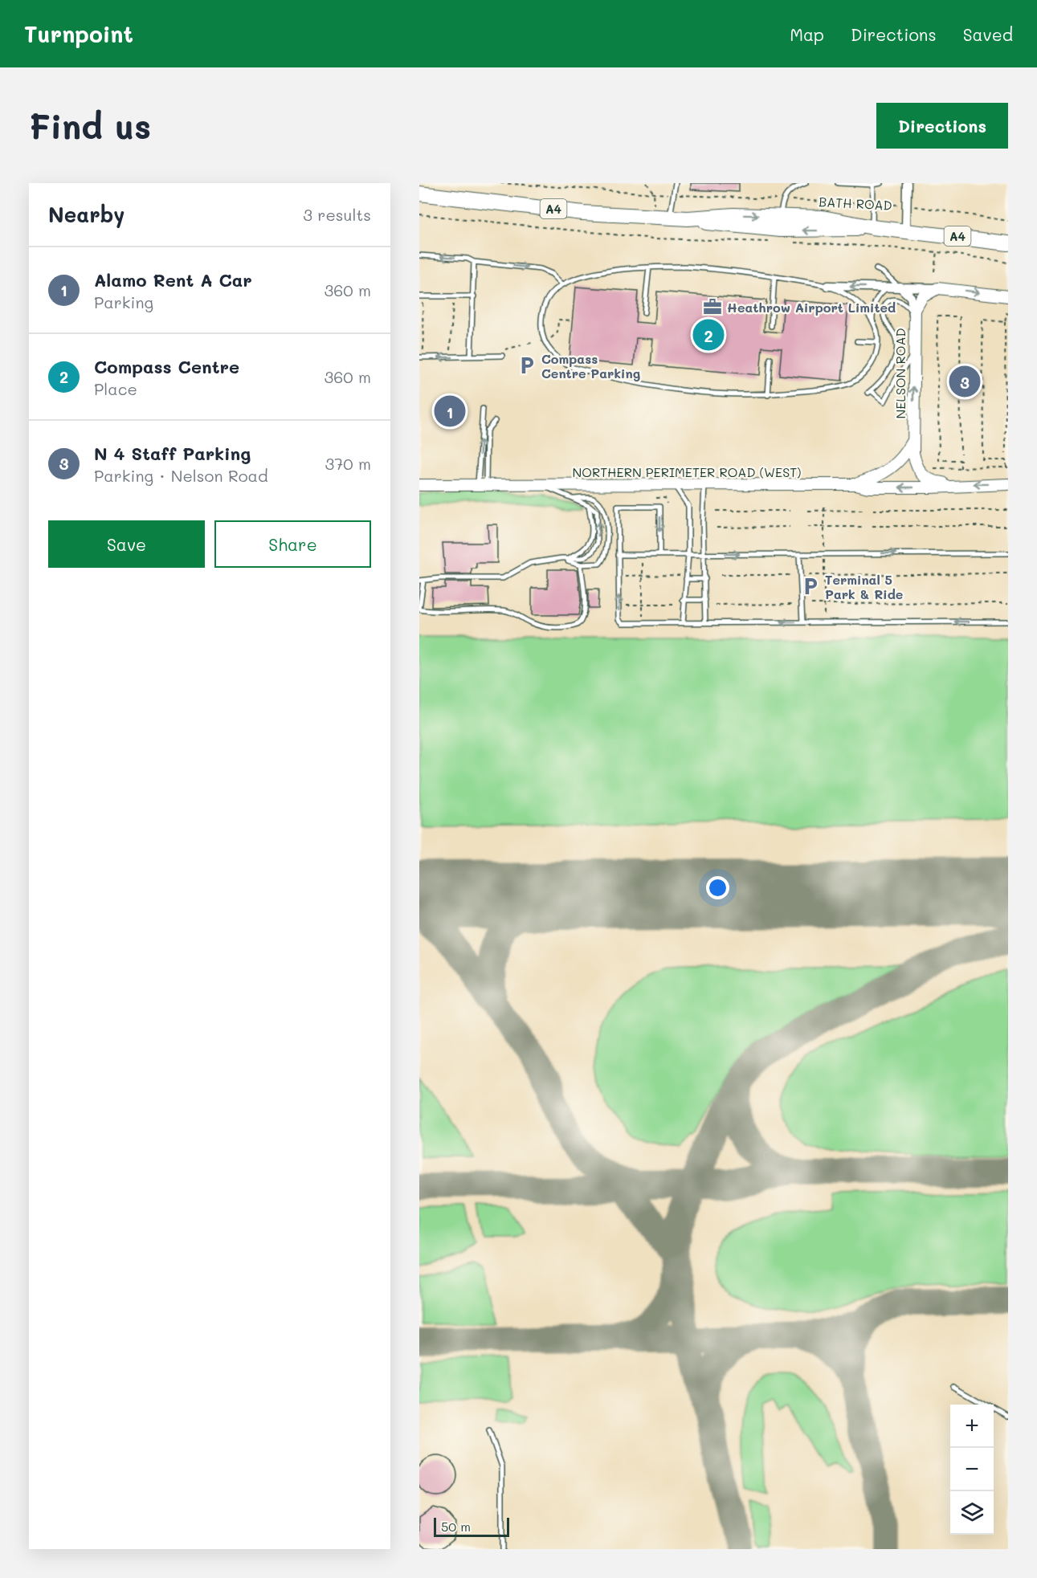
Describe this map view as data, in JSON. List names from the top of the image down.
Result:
{
  "streets": {
    "highway": ["BATH ROAD", "A4"],
    "street": ["NELSON ROAD", "NORTHERN PERIMETER ROAD (WEST)"]
  },
  "crossings": [
    ["NELSON ROAD", "NORTHERN PERIMETER ROAD (WEST)"]
  ],
  "one_way": ["NELSON ROAD"],
  "places": {
    "office": ["Heathrow Airport Limited"],
    "parking": ["Compass Centre Parking", "Terminal 5 Park & Ride"]
  },
  "scale_bar": "50 m",
  "page": {
    "header": "Turnpoint",
    "nav": ["Map", "Directions", "Saved"],
    "buttons": [
      "Directions",
      ["Save", "Share"]
    ],
    "title": "Find us",
    "heading": ["Nearby", "3 results"],
    "list": [
      {
        "mark": "1",
        "name": "Alamo Rent A Car",
        "note": "Parking",
        "value": "360 m"
      },
      {
        "mark": "2",
        "name": "Compass Centre",
        "note": "Place",
        "value": "360 m"
      },
      {
        "mark": "3",
        "name": "N 4 Staff Parking",
        "note": "Parking · Nelson Road",
        "value": "370 m"
      }
    ],
    "pins": ["2", "3", "1"],
    "map_buttons": ["+", "−"],
    "scale": "50 m"
  }
}
